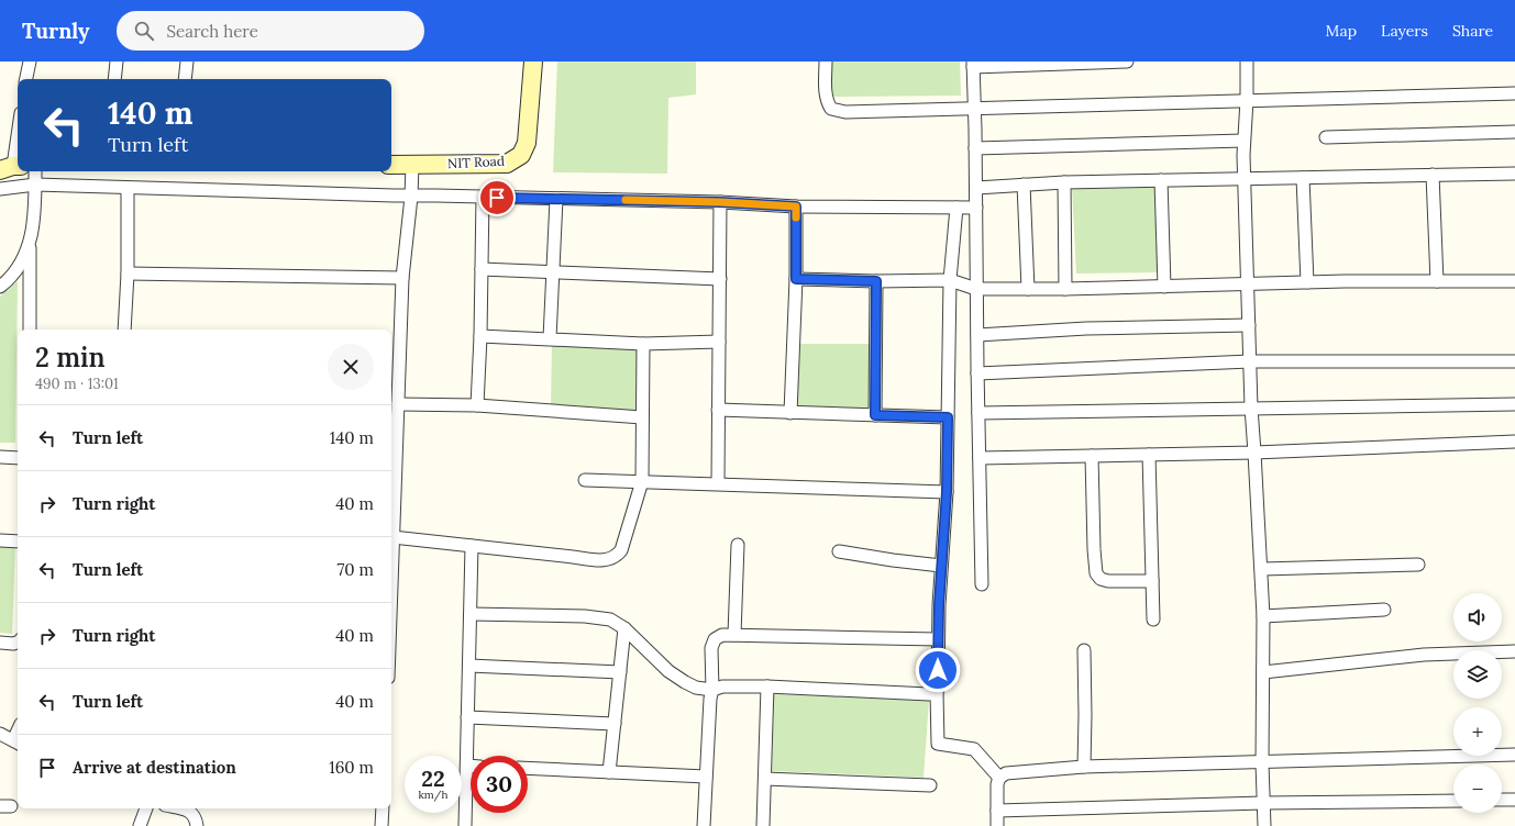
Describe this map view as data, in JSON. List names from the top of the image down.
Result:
{
  "streets": {
    "main road": ["NIT Road"]
  },
  "page": {
    "header": "Turnly",
    "search": "Search here",
    "nav": ["Map", "Layers", "Share"],
    "turn": ["140 m", "Turn left"],
    "heading": ["2 min", "490 m · 13:01"],
    "list": [
      {
        "name": "Turn left",
        "value": "140 m"
      },
      {
        "name": "Turn right",
        "value": "40 m"
      },
      {
        "name": "Turn left",
        "value": "70 m"
      },
      {
        "name": "Turn right",
        "value": "40 m"
      },
      {
        "name": "Turn left",
        "value": "40 m"
      },
      {
        "name": "Arrive at destination",
        "value": "160 m"
      }
    ],
    "map_buttons": ["+", "−"],
    "speed": "22 km/h",
    "limit": "30"
  }
}
